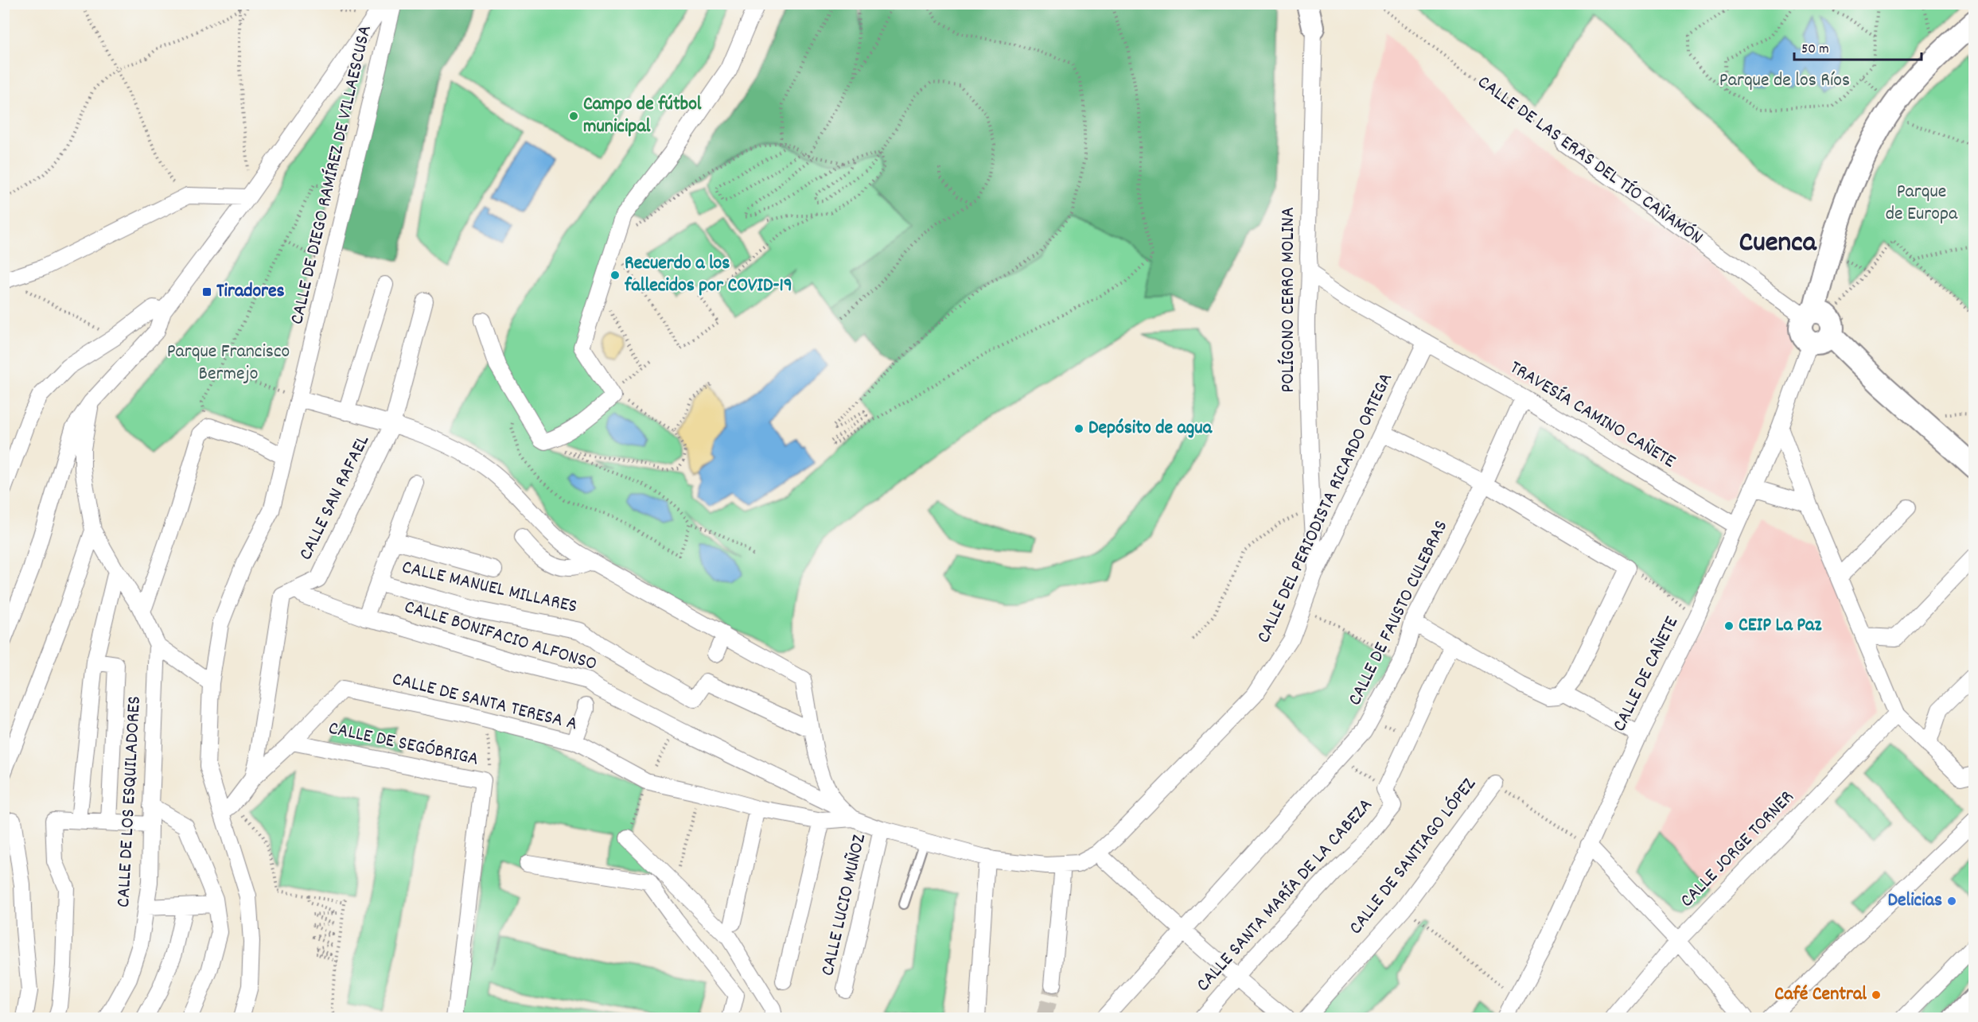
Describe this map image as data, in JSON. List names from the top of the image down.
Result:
{
  "streets": {
    "street": [
      "CALLE DE LAS ERAS DEL TÍO CAÑAMÓN",
      "CALLE DE DIEGO RAMÍREZ DE VILLAESCUSA",
      "POLÍGONO CERRO MOLINA",
      "TRAVESÍA CAMINO CAÑETE",
      "CALLE SAN RAFAEL",
      "CALLE DEL PERIODISTA RICARDO ORTEGA",
      "CALLE MANUEL MILLARES",
      "CALLE DE FAUSTO CULEBRAS",
      "CALLE BONIFACIO ALFONSO",
      "CALLE DE CAÑETE",
      "CALLE DE SANTA TERESA A",
      "CALLE DE SEGÓBRIGA",
      "CALLE DE LOS ESQUILADORES",
      "CALLE JORGE TORNER",
      "CALLE DE SANTIAGO LÓPEZ",
      "CALLE SANTA MARÍA DE LA CABEZA",
      "CALLE LUCIO MUÑOZ"
    ]
  },
  "crossings": [
    ["CALLE DE DIEGO RAMÍREZ DE VILLAESCUSA", "CALLE DE LOS ESQUILADORES"],
    ["POLÍGONO CERRO MOLINA", "TRAVESÍA CAMINO CAÑETE"],
    ["POLÍGONO CERRO MOLINA", "CALLE DEL PERIODISTA RICARDO ORTEGA"],
    ["TRAVESÍA CAMINO CAÑETE", "CALLE DEL PERIODISTA RICARDO ORTEGA"],
    ["TRAVESÍA CAMINO CAÑETE", "CALLE DE FAUSTO CULEBRAS"],
    ["TRAVESÍA CAMINO CAÑETE", "CALLE DE CAÑETE"],
    ["CALLE SAN RAFAEL", "CALLE BONIFACIO ALFONSO"],
    ["CALLE DEL PERIODISTA RICARDO ORTEGA", "CALLE DE SANTA TERESA A"],
    ["CALLE BONIFACIO ALFONSO", "CALLE DE SANTA TERESA A"],
    ["CALLE DE SANTA TERESA A", "CALLE DE SEGÓBRIGA"],
    ["CALLE DE SANTA TERESA A", "CALLE LUCIO MUÑOZ"]
  ],
  "districts": ["Cuenca"],
  "parks": ["Parque de los Ríos", "Parque de Europa", "Parque Francisco Bermejo"],
  "places": {
    "other": [
      "Campo de fútbol municipal",
      "Recuerdo a los fallecidos por COVID-19",
      "Depósito de agua",
      "CEIP La Paz",
      "Delicias",
      "Café Central"
    ],
    "transit": ["Tiradores"]
  },
  "scale_bar": "50 m"
}
